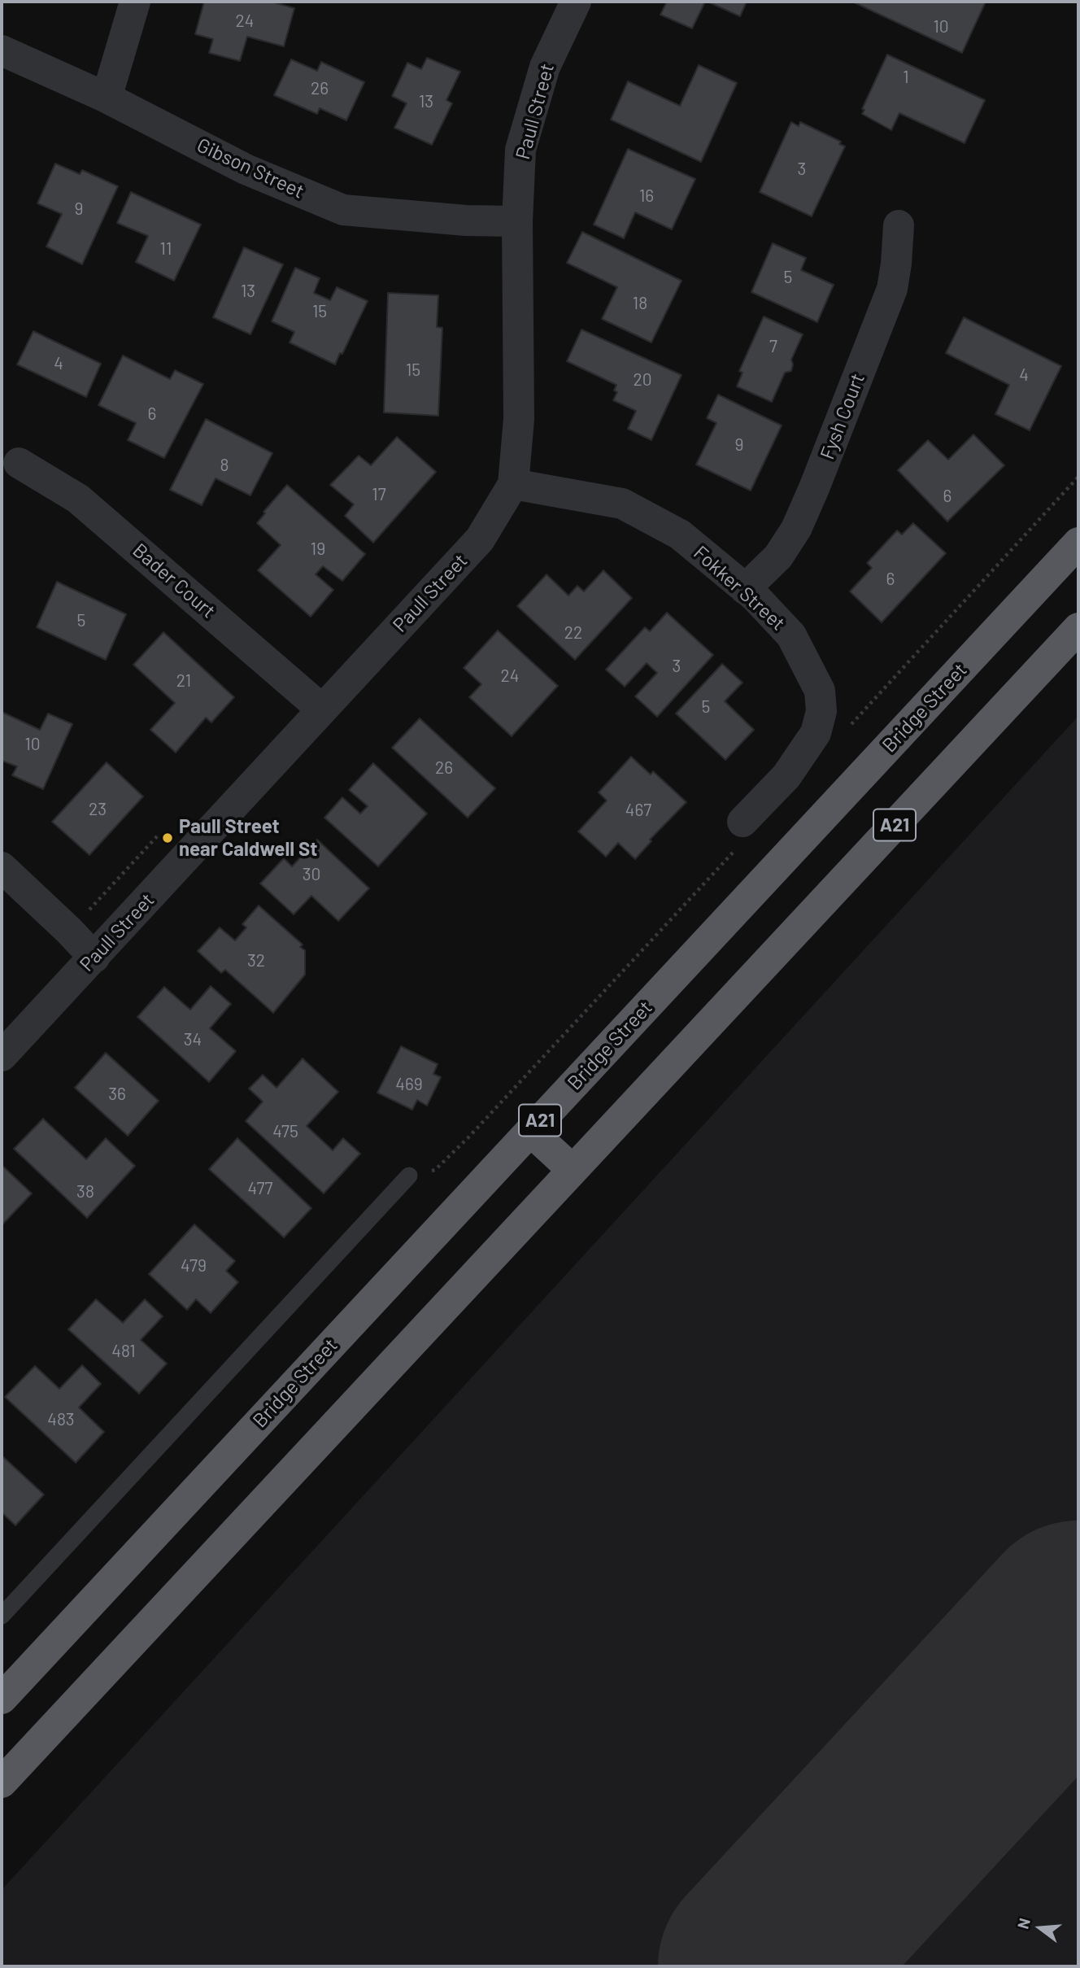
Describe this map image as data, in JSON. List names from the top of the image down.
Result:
{
  "streets": {
    "highway": ["Bridge Street", "A21"],
    "street": [
      "Paull Street",
      "Gibson Street",
      "Fysh Court",
      "Bader Court",
      "Fokker Street"
    ]
  },
  "crossings": [
    ["Paull Street", "Gibson Street"],
    ["Paull Street", "Bader Court"],
    ["Paull Street", "Fokker Street"],
    ["Fysh Court", "Fokker Street"]
  ],
  "places": ["Paull Street near Caldwell St"],
  "house_numbers": [
    "24",
    "10",
    "1",
    "26",
    "13",
    "3",
    "16",
    "9",
    "11",
    "5",
    "13",
    "18",
    "15",
    "7",
    "4",
    "15",
    "4",
    "20",
    "6",
    "9",
    "8",
    "17",
    "6",
    "19",
    "6",
    "5",
    "22",
    "3",
    "24",
    "21",
    "5",
    "10",
    "26",
    "23",
    "467",
    "30",
    "32",
    "34",
    "469",
    "36",
    "475",
    "477",
    "38",
    "479",
    "481",
    "483"
  ],
  "north": "left"
}
